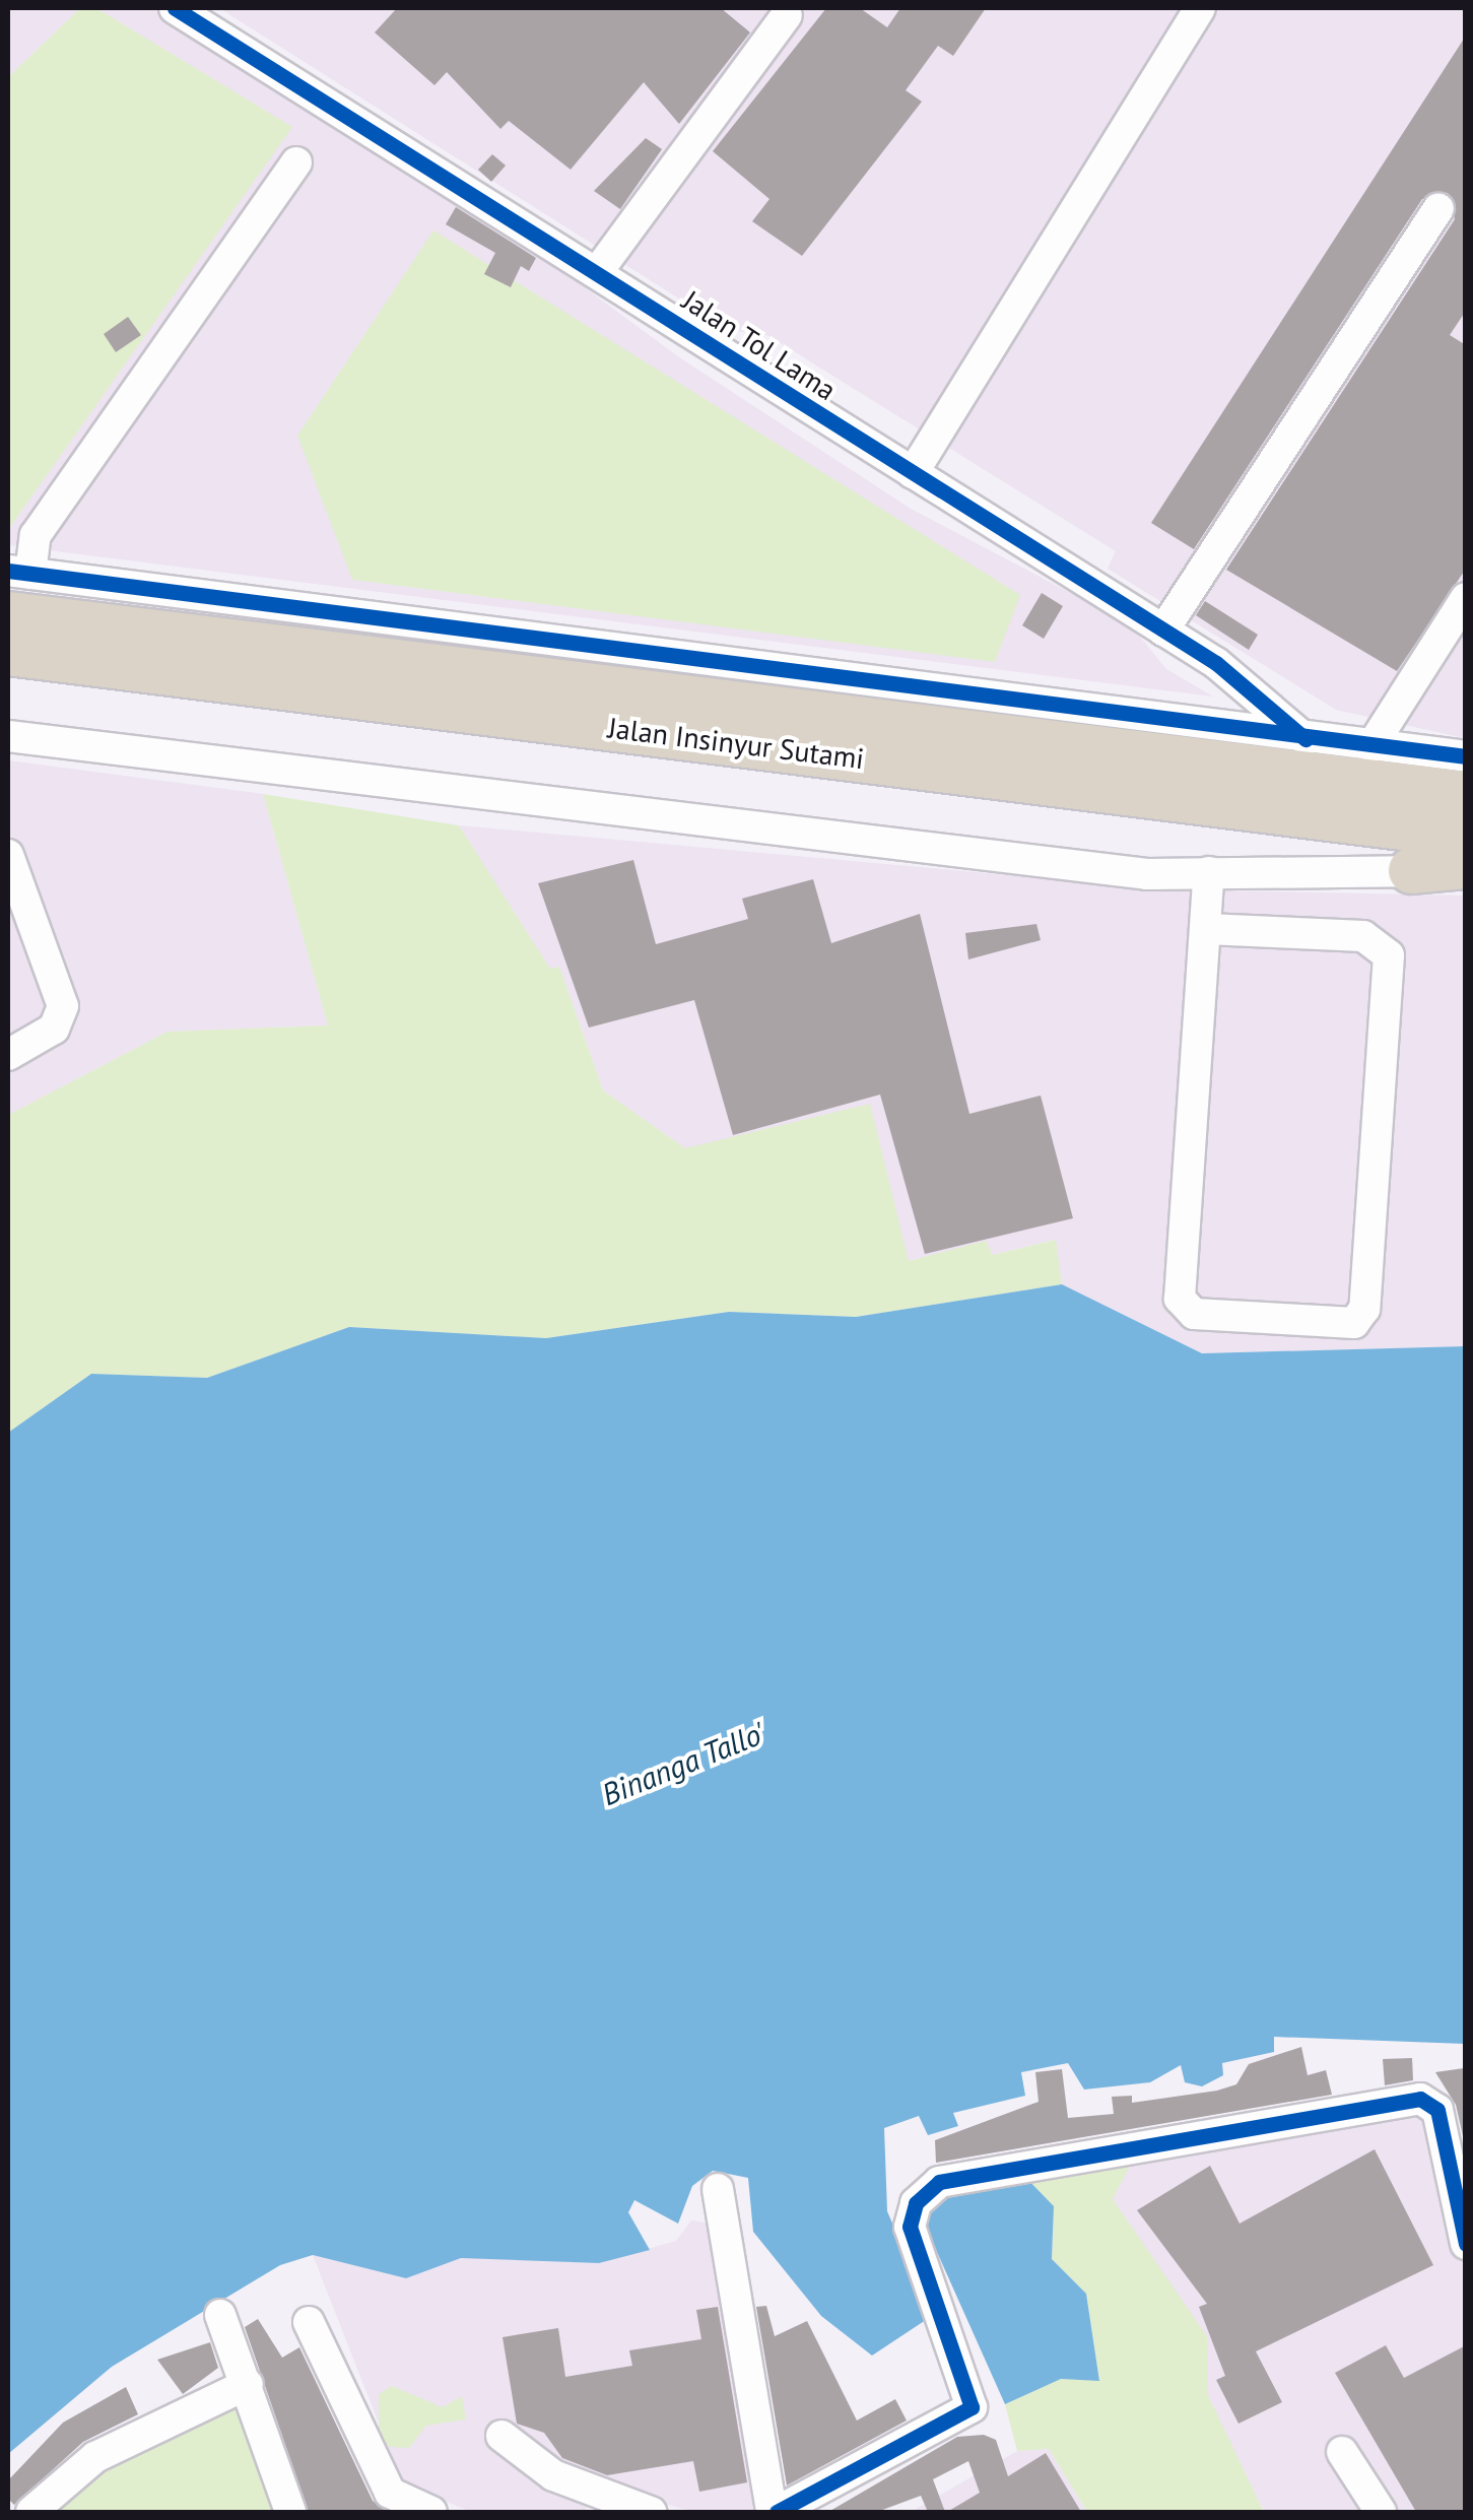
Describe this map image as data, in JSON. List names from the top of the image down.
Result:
{
  "streets": {
    "highway": ["Jalan Insinyur Sutami"],
    "street": ["Jalan Tol Lama"]
  },
  "water": ["Binanga Tallo'"]
}
